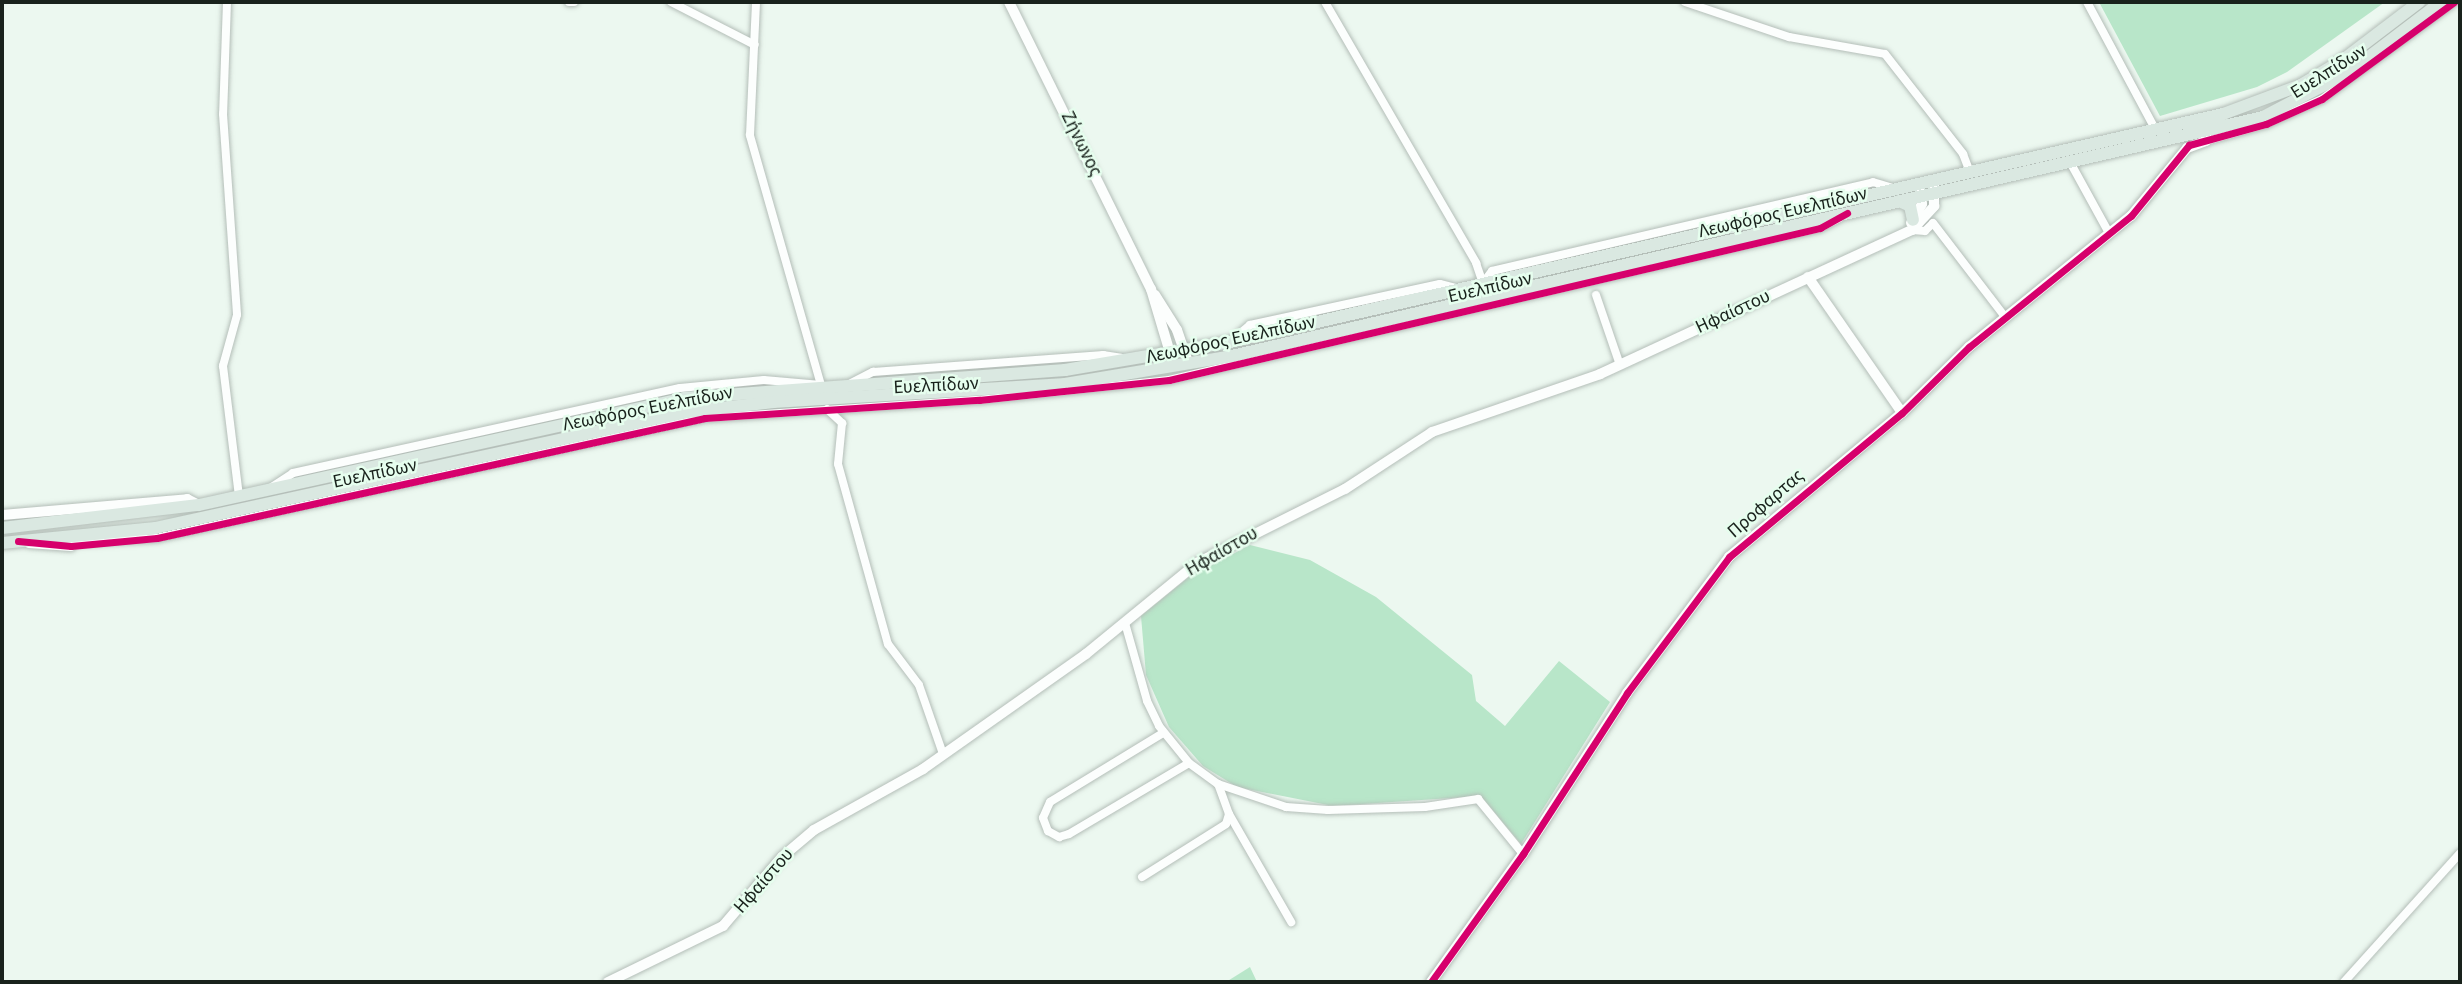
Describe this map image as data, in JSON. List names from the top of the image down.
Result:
{
  "streets": {
    "main road": ["Λεωφόρος Ευελπίδων"],
    "street": [
      "Ευελπίδων",
      "Ζήνωνος",
      "Ηφαίστου",
      "Προφαρτας"
    ]
  },
  "crossings": [
    ["Ευελπίδων", "Λεωφόρος Ευελπίδων"],
    ["Λεωφόρος Ευελπίδων", "Ηφαίστου"],
    ["Λεωφόρος Ευελπίδων", "Προφαρτας"]
  ]
}
